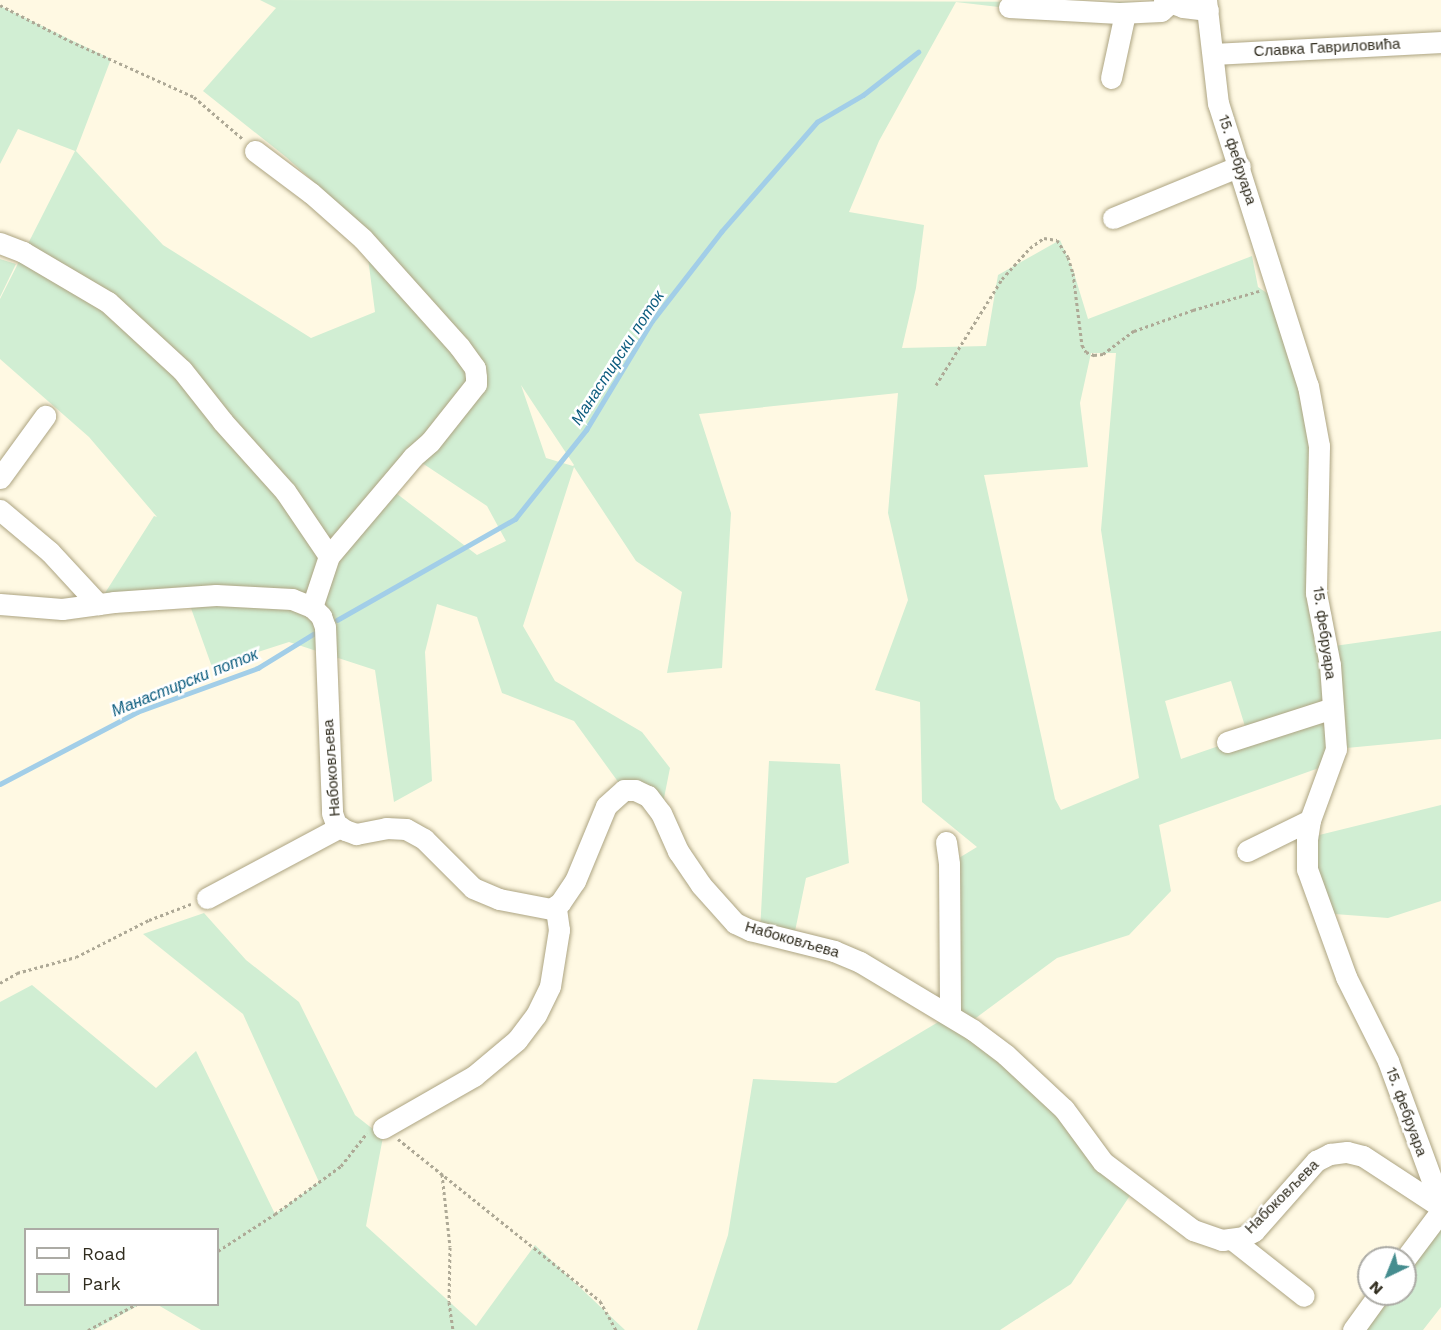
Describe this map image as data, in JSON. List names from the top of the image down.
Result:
{
  "streets": {
    "street": ["Славка Гавриловића", "15. фебруара", "Набоковљева"]
  },
  "crossings": [
    ["Славка Гавриловића", "15. фебруара"],
    ["15. фебруара", "Набоковљева"]
  ],
  "water": ["Манастирски поток"],
  "legend": ["Road", "Park"],
  "north": "bottom left"
}
